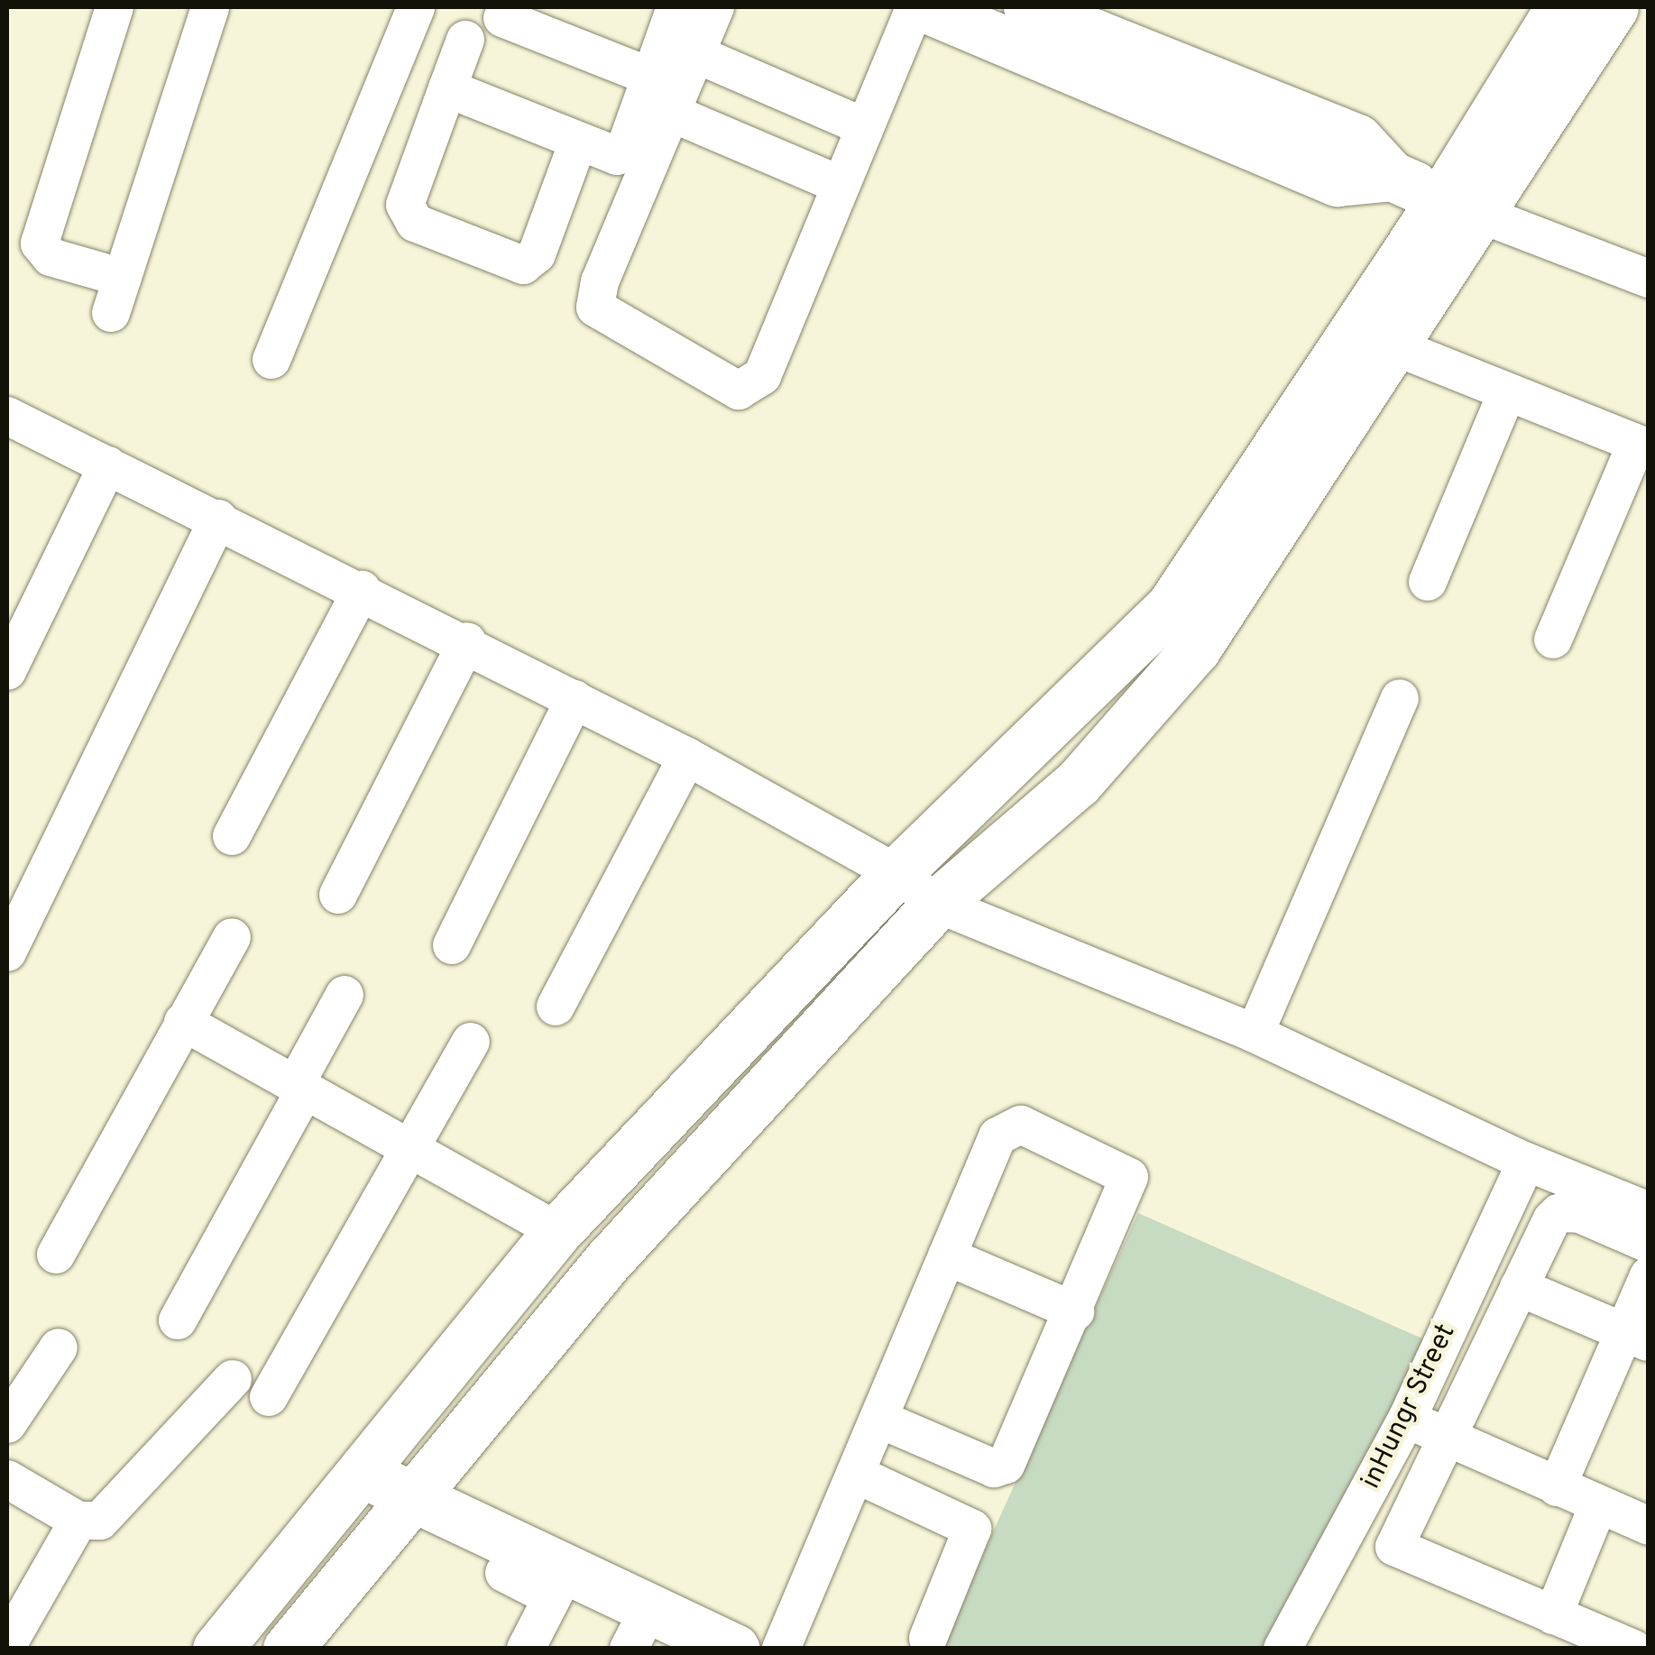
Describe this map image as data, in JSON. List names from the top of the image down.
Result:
{
  "streets": {
    "street": ["inHungr Street"]
  }
}
